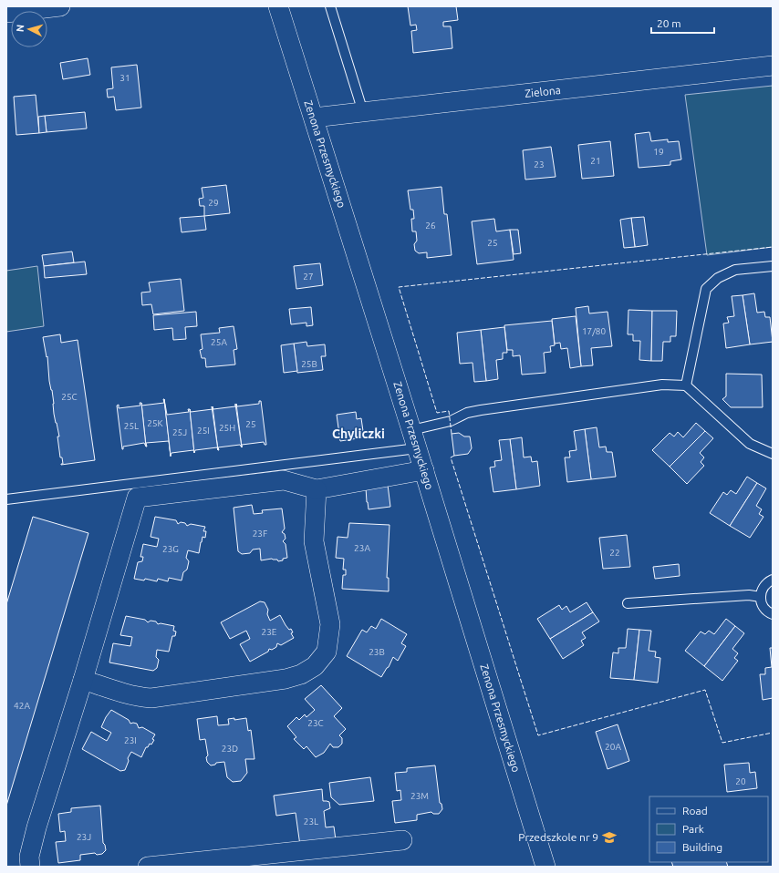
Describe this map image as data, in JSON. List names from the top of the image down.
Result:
{
  "streets": {
    "street": ["Zielona", "Zenona Przesmyckiego"]
  },
  "crossings": [
    ["Zielona", "Zenona Przesmyckiego"]
  ],
  "districts": ["Chyliczki"],
  "places": {
    "school or university": ["Przedszkole nr 9"]
  },
  "house_numbers": [
    "31",
    "19",
    "21",
    "23",
    "29",
    "26",
    "25",
    "27",
    "17/80",
    "25A",
    "25B",
    "25C",
    "25K",
    "25",
    "25L",
    "25H",
    "25I",
    "25J",
    "23F",
    "23A",
    "23G",
    "22",
    "23E",
    "23B",
    "42A",
    "23C",
    "23I",
    "20A",
    "23D",
    "20",
    "23M",
    "23L",
    "23J"
  ],
  "legend": ["Road", "Park", "Building"],
  "scale_bar": "20 m",
  "north": "left"
}
